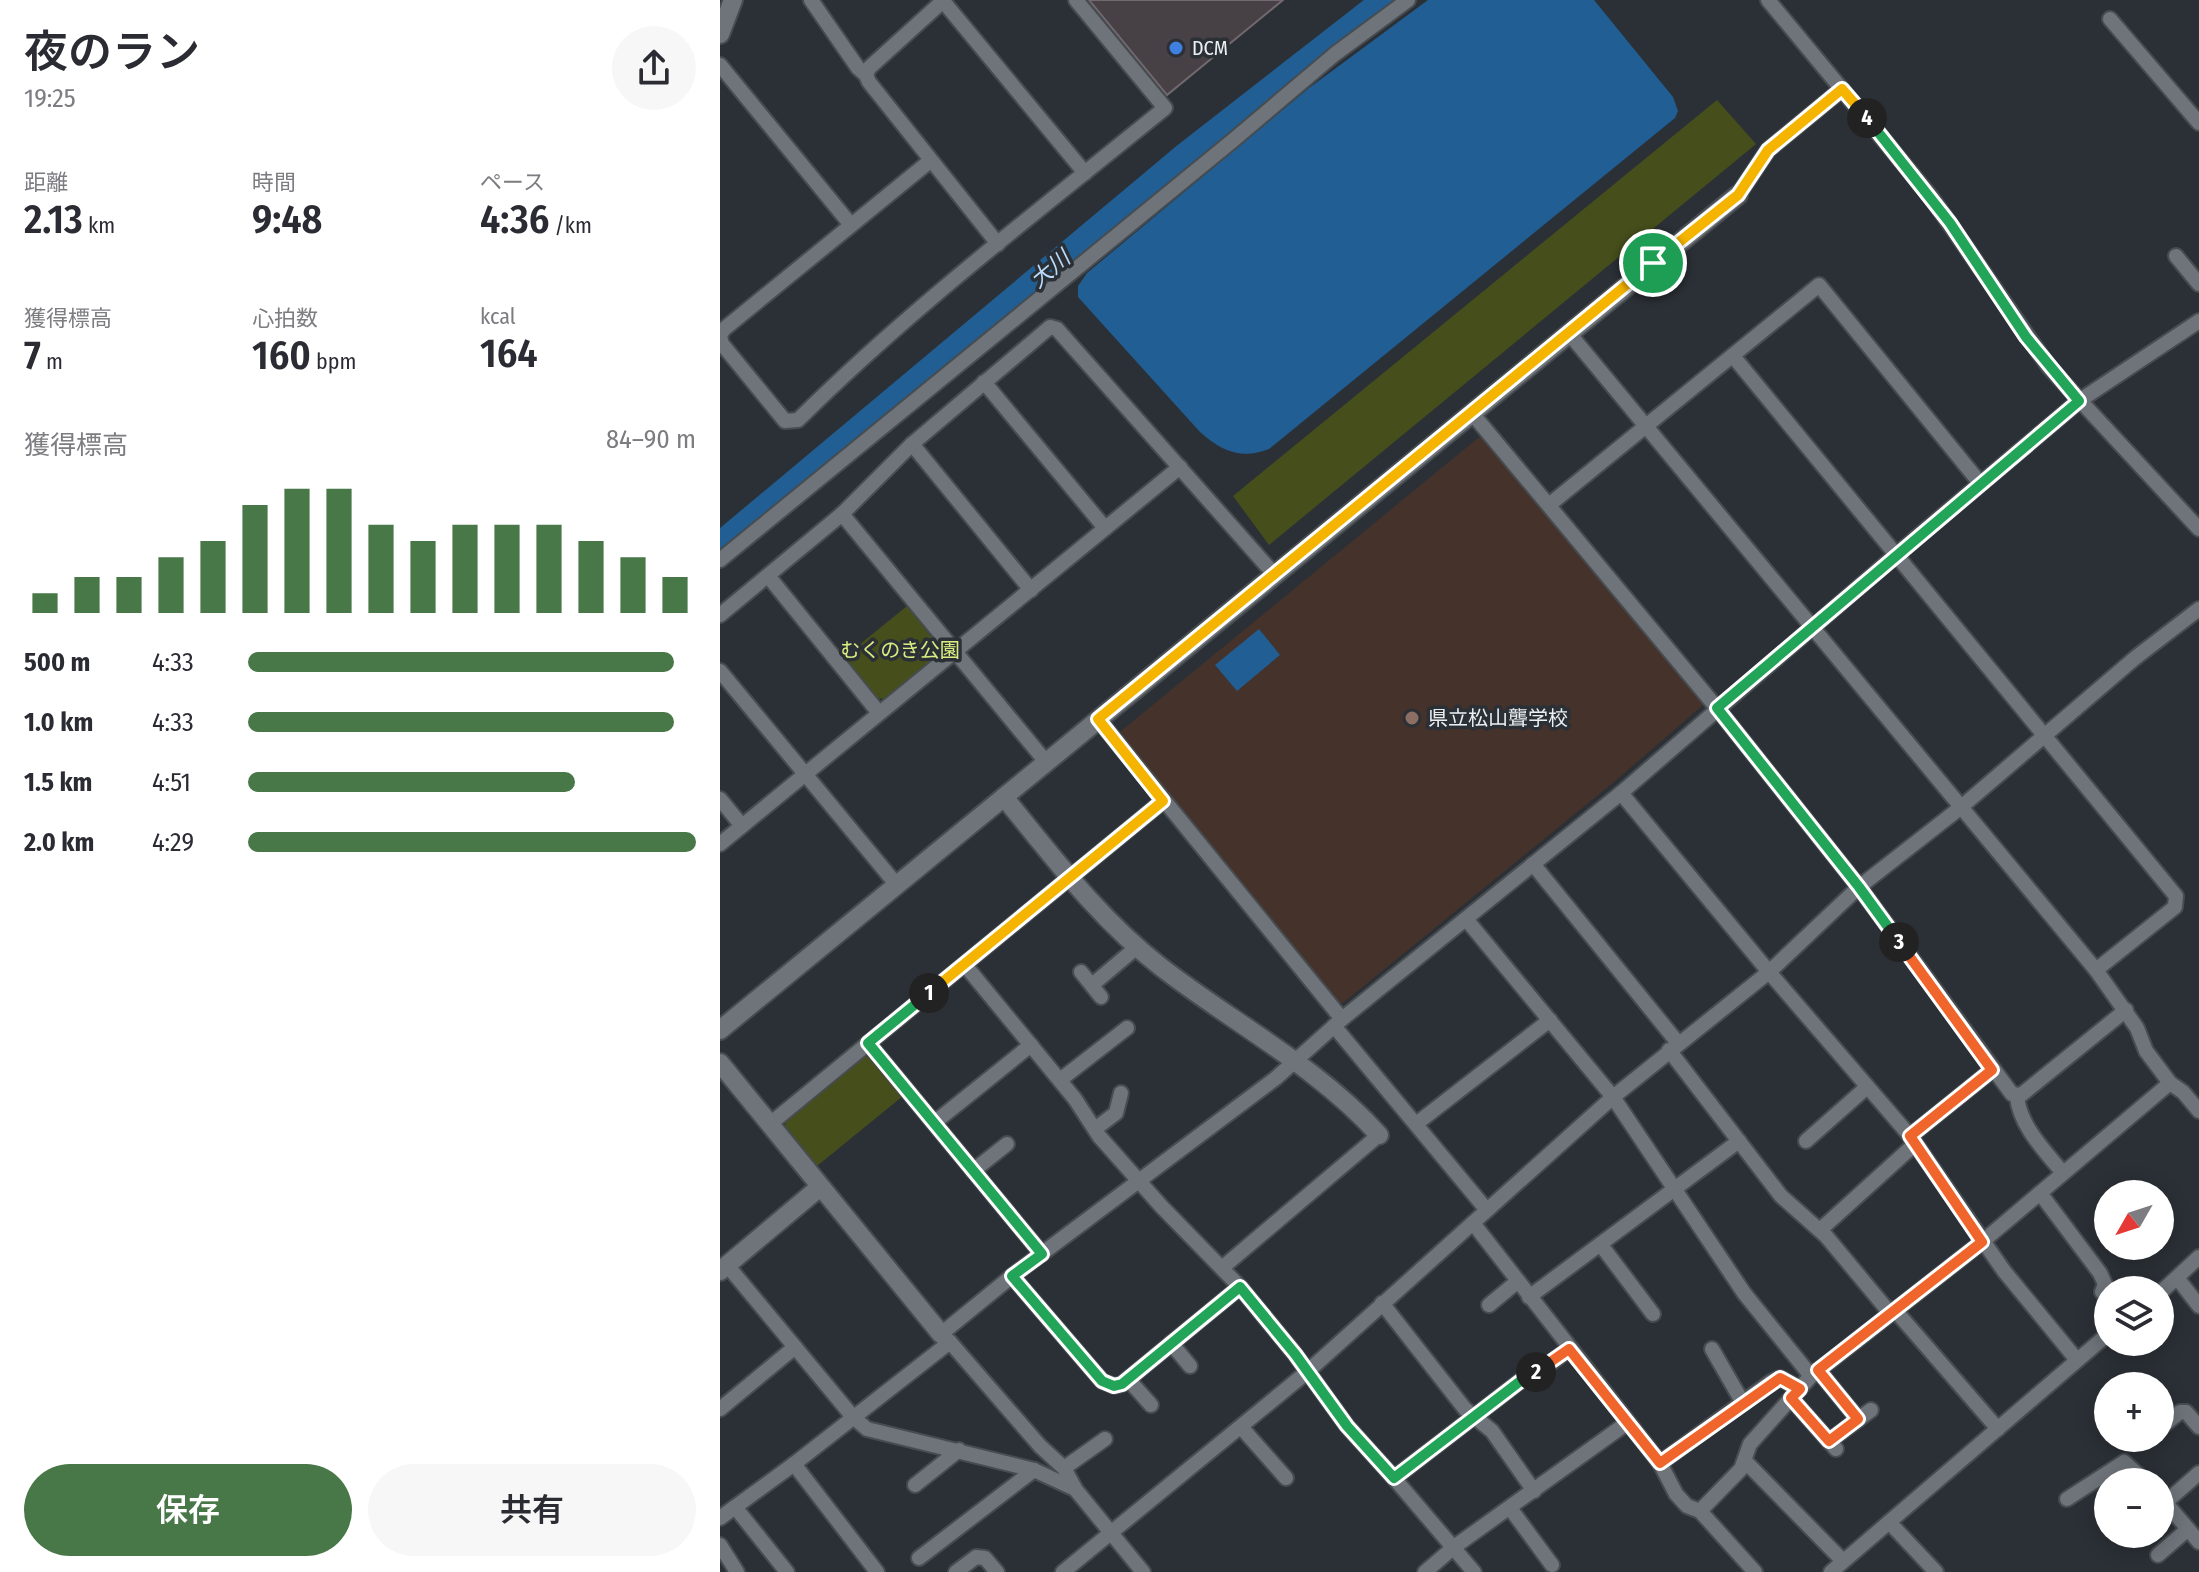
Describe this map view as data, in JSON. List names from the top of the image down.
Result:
{
  "water": ["大川"],
  "parks": ["むくのき公園"],
  "places": ["DCM", "県立松山聾学校"],
  "north": "bottom left",
  "page": {
    "heading": ["夜のラン", "19:25"],
    "pins": [
      "4",
      "3",
      "1",
      "2"
    ],
    "stats": [
      ["距離", "2.13 km"],
      ["時間", "9:48"],
      ["ペース", "4:36 /km"],
      ["獲得標高", "7 m"],
      ["心拍数", "160 bpm"],
      ["kcal", "164"]
    ],
    "chart": ["獲得標高", "84–90 m"],
    "list": [
      {
        "name": "500 m",
        "note": "4:33"
      },
      {
        "name": "1.0 km",
        "note": "4:33"
      },
      {
        "name": "1.5 km",
        "note": "4:51"
      },
      {
        "name": "2.0 km",
        "note": "4:29"
      }
    ],
    "map_buttons": ["+", "−"],
    "buttons": ["保存", "共有"]
  }
}
